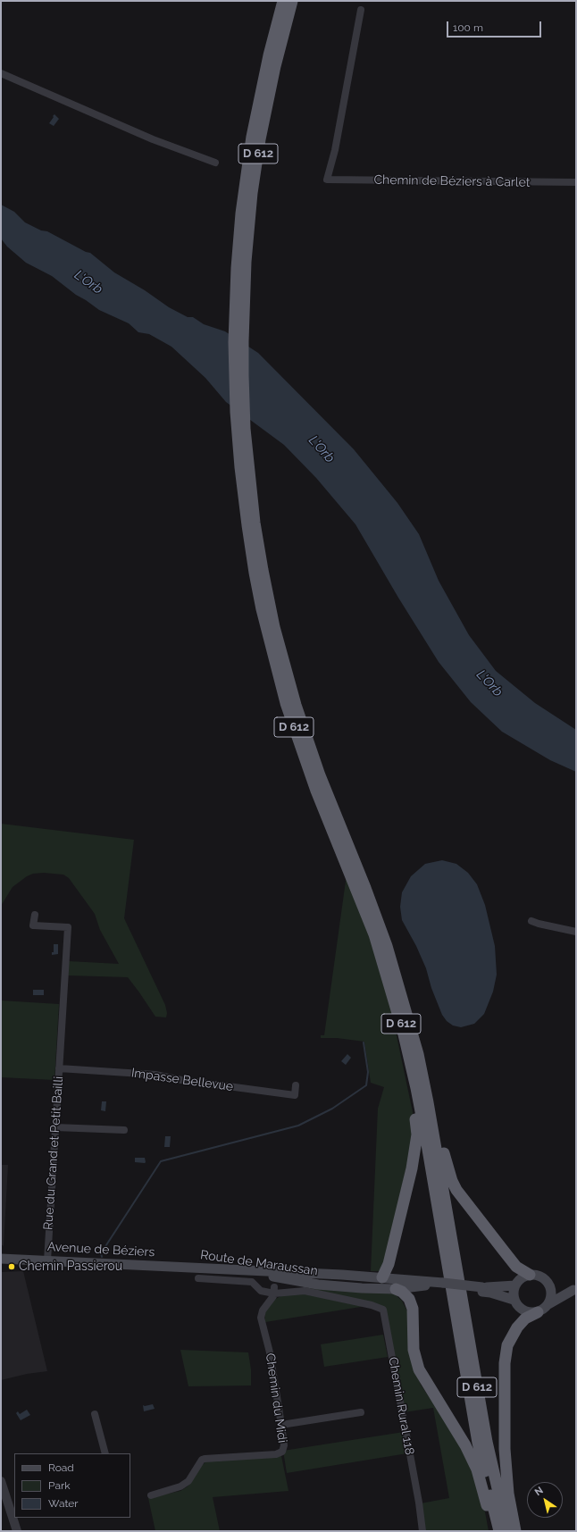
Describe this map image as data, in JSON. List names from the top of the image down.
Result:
{
  "streets": {
    "highway": ["D 612"],
    "main road": ["Avenue de Béziers", "Route de Maraussan"],
    "street": [
      "Chemin de Béziers à Carlet",
      "Impasse Bellevue",
      "Rue du Grand et Petit Bailli",
      "Chemin du Midi",
      "Chemin Rural 118"
    ]
  },
  "crossings": [
    ["Impasse Bellevue", "Rue du Grand et Petit Bailli"],
    ["Rue du Grand et Petit Bailli", "Avenue de Béziers"],
    ["Avenue de Béziers", "Route de Maraussan"],
    ["Route de Maraussan", "Chemin du Midi"],
    ["Chemin du Midi", "Chemin Rural 118"]
  ],
  "water": ["L'Orb"],
  "places": ["Chemin Passierou"],
  "legend": ["Road", "Park", "Water"],
  "scale_bar": "100 m",
  "north": "top left"
}
